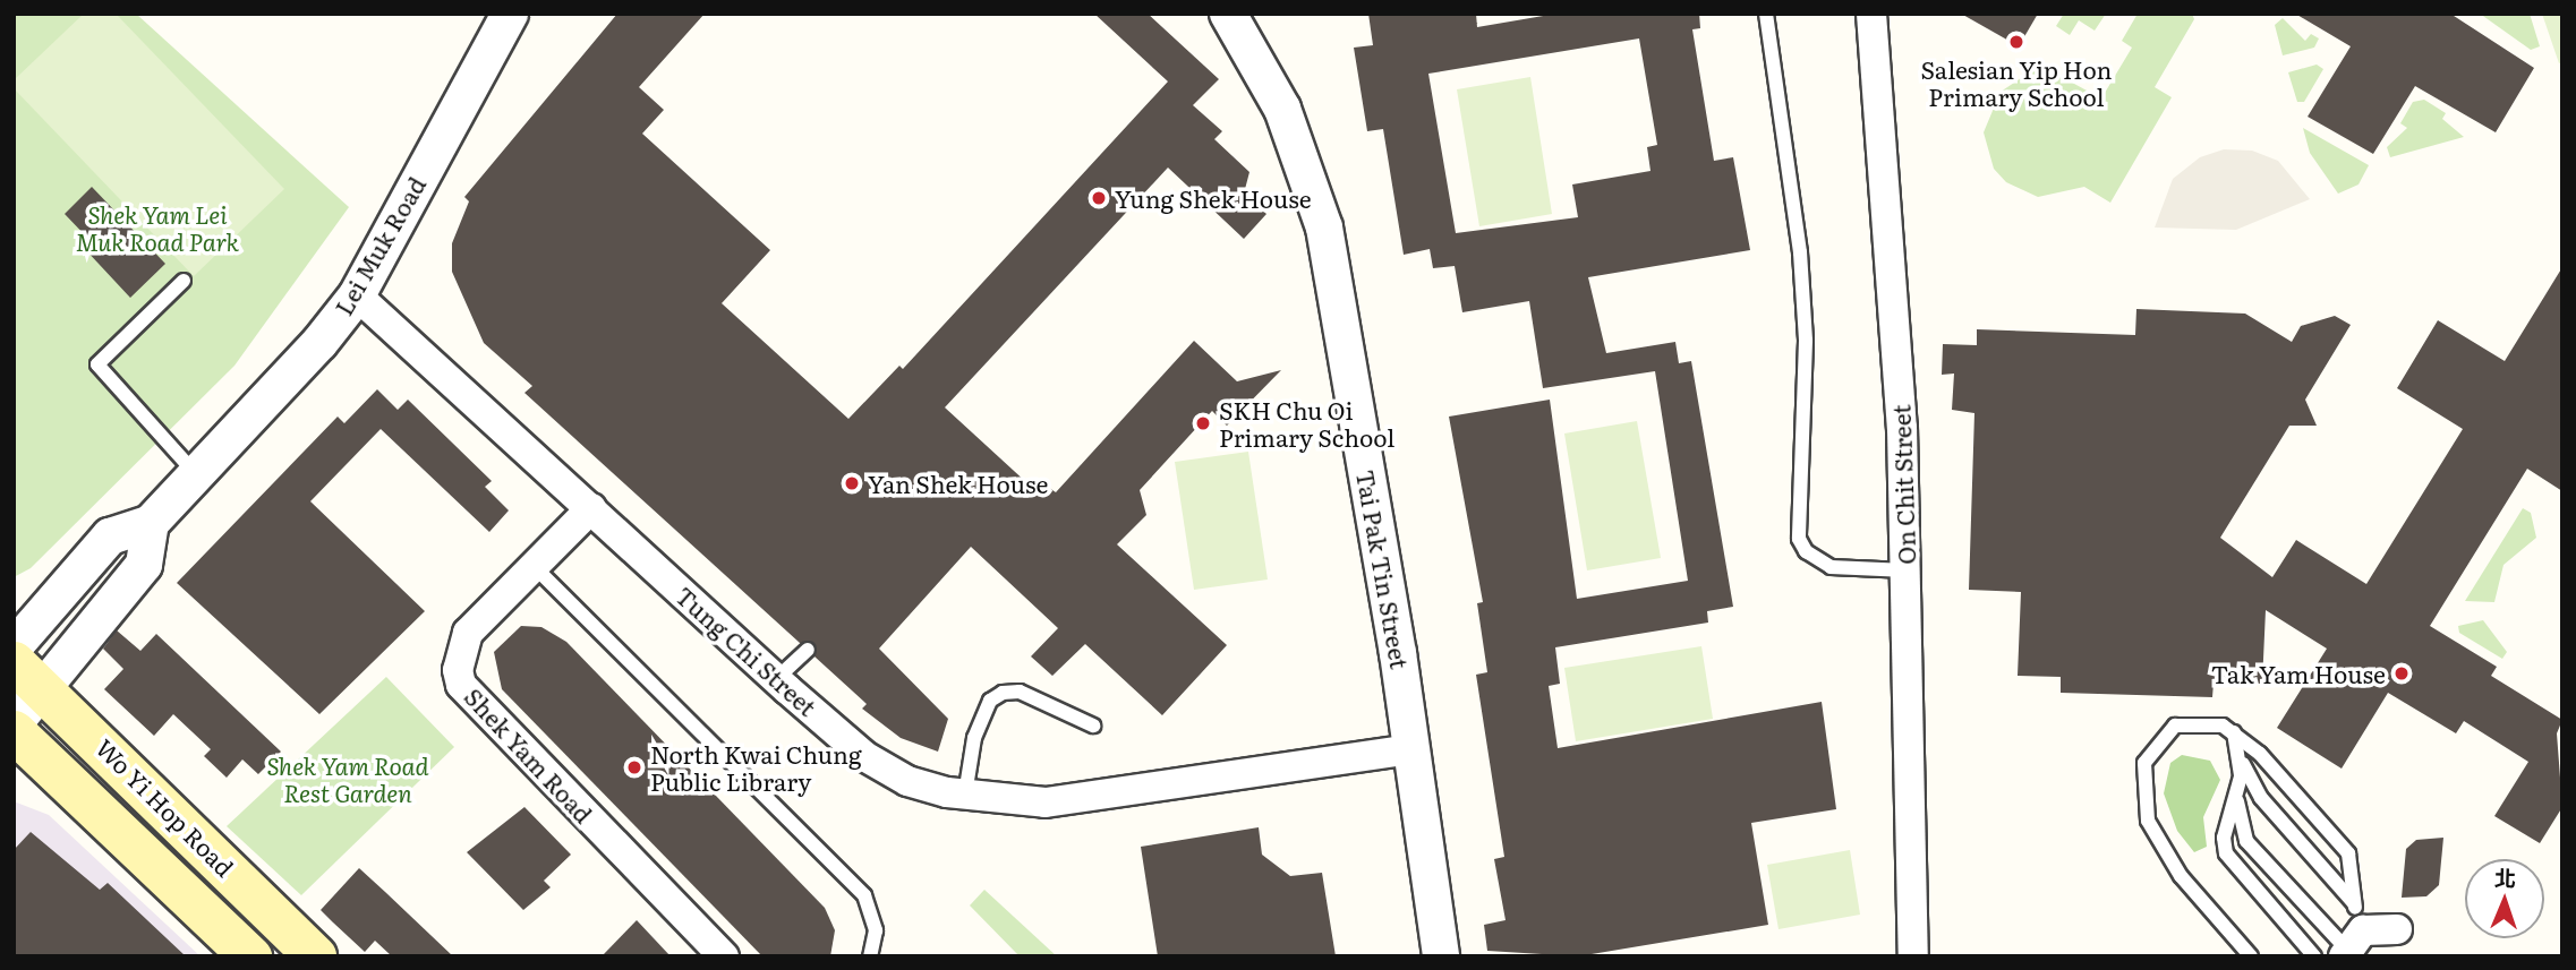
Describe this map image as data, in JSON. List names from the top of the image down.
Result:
{
  "streets": {
    "main road": ["Wo Yi Hop Road"],
    "street": [
      "Lei Muk Road",
      "On Chit Street",
      "Tai Pak Tin Street",
      "Tung Chi Street",
      "Shek Yam Road"
    ]
  },
  "crossings": [
    ["Lei Muk Road", "Tung Chi Street"],
    ["Tai Pak Tin Street", "Tung Chi Street"],
    ["Tung Chi Street", "Shek Yam Road"]
  ],
  "parks": ["Shek Yam Lei Muk Road Park", "Shek Yam Road Rest Garden"],
  "places": [
    "Salesian Yip Hon Primary School",
    "Yung Shek House",
    "SKH Chu Oi Primary School",
    "Yan Shek House",
    "Tak Yam House",
    "North Kwai Chung Public Library"
  ],
  "north": "top"
}
